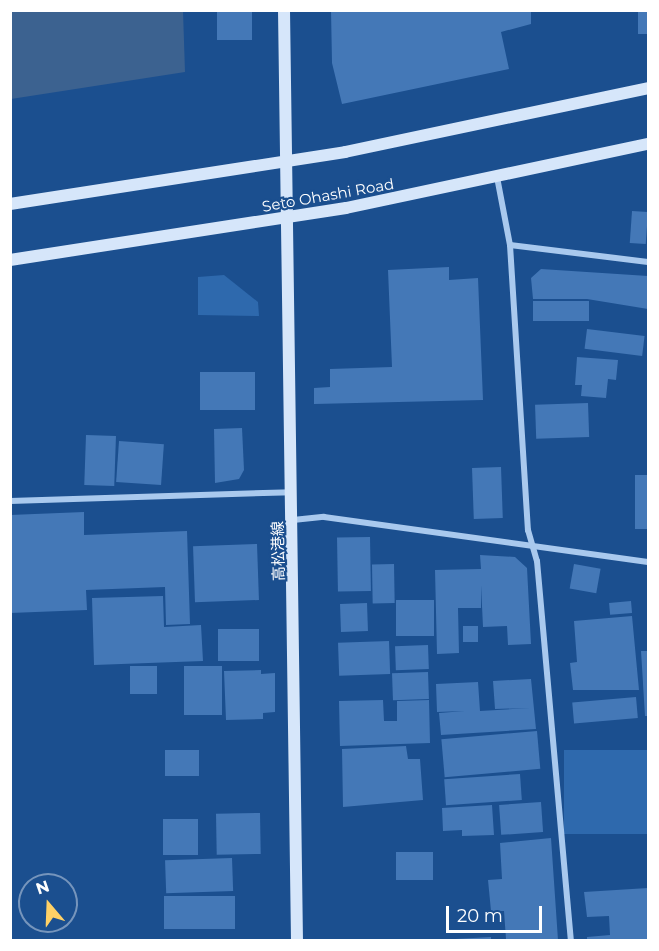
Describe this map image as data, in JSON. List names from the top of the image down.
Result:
{
  "streets": {
    "street": ["Seto Ohashi Road", "高松港線"]
  },
  "crossings": [
    ["Seto Ohashi Road", "高松港線"]
  ],
  "scale_bar": "20 m",
  "north": "top"
}
